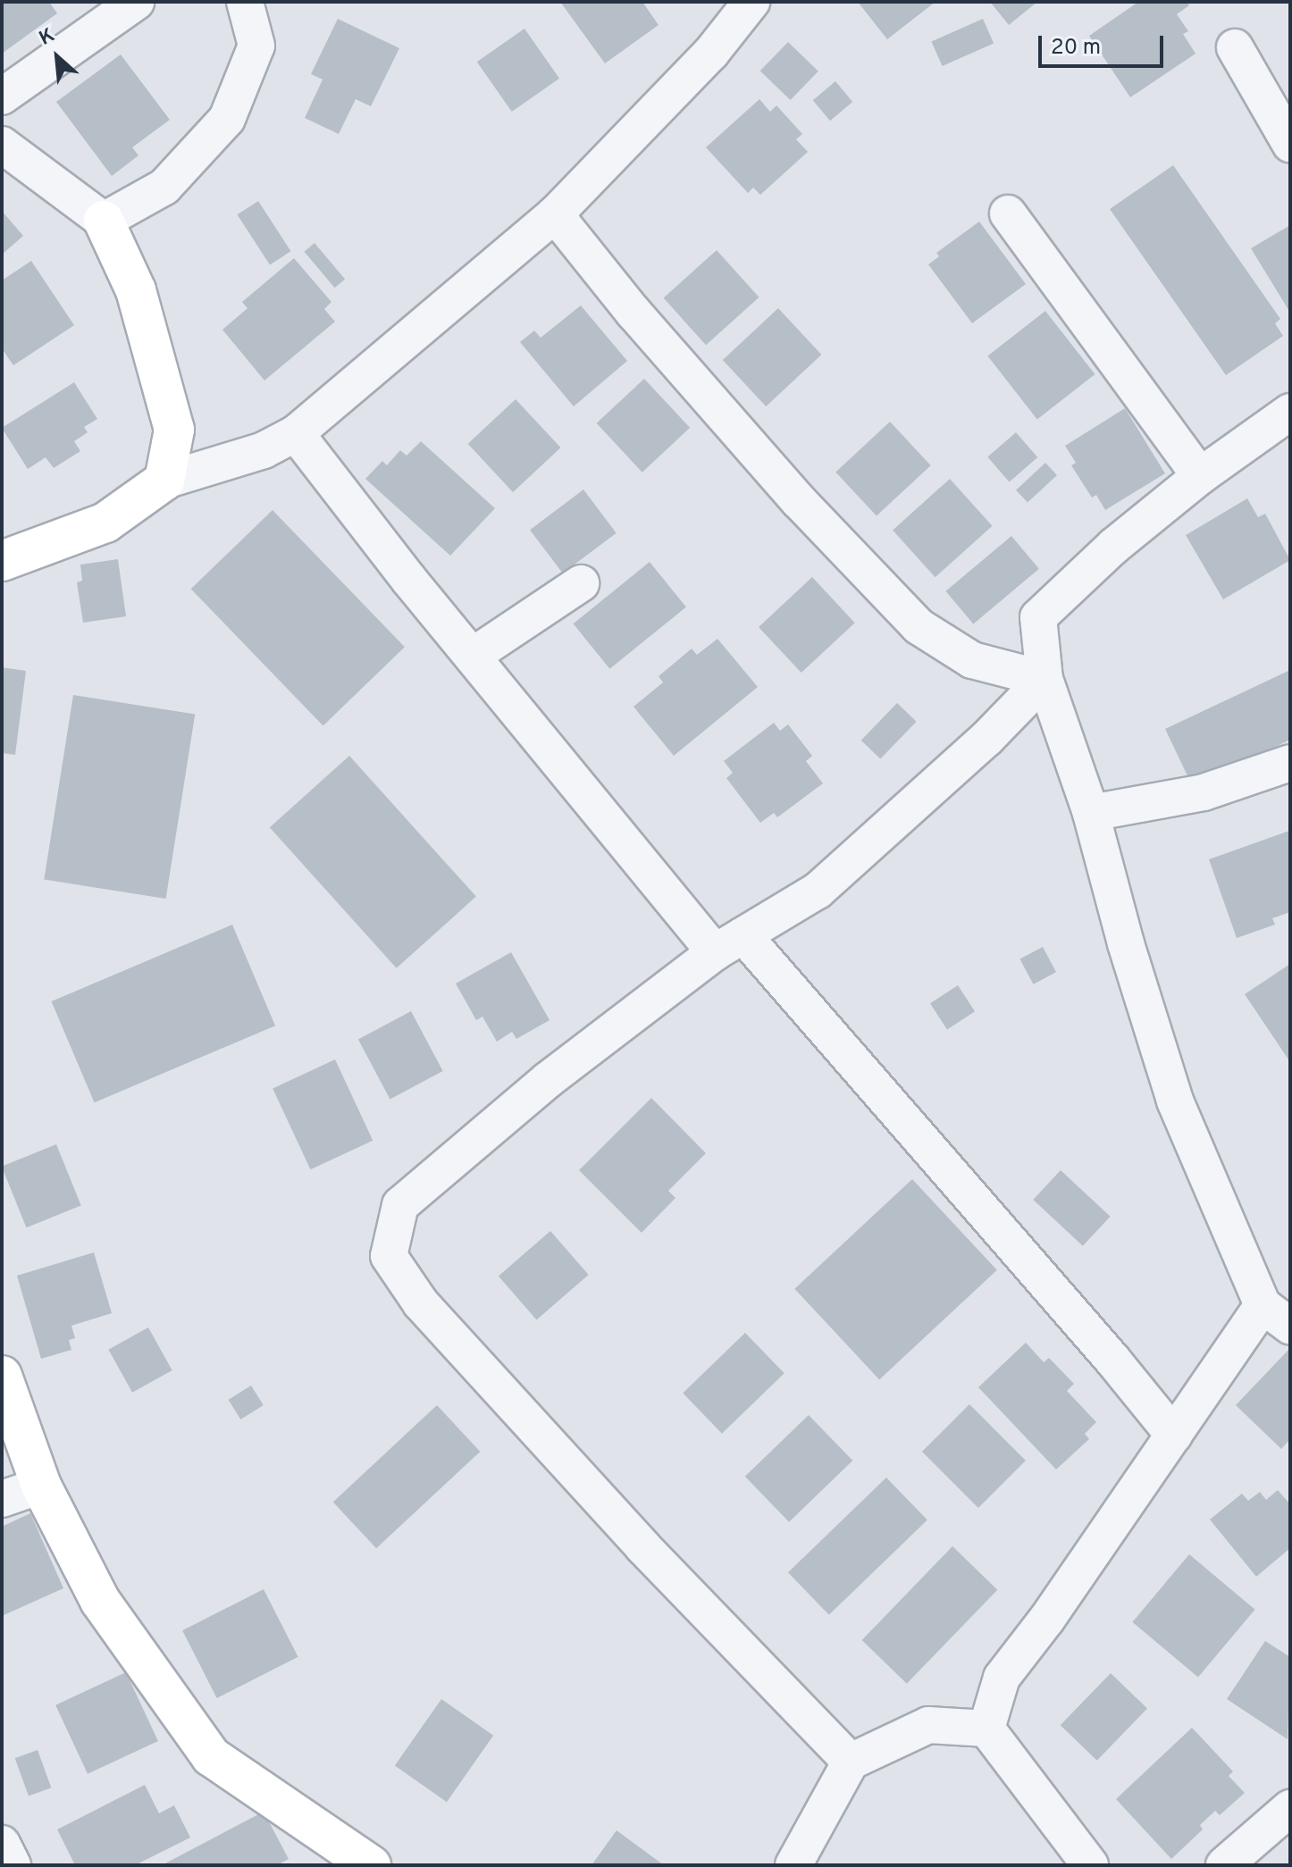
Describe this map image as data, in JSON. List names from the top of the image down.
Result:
{
  "scale_bar": "20 m",
  "north": "top left"
}
